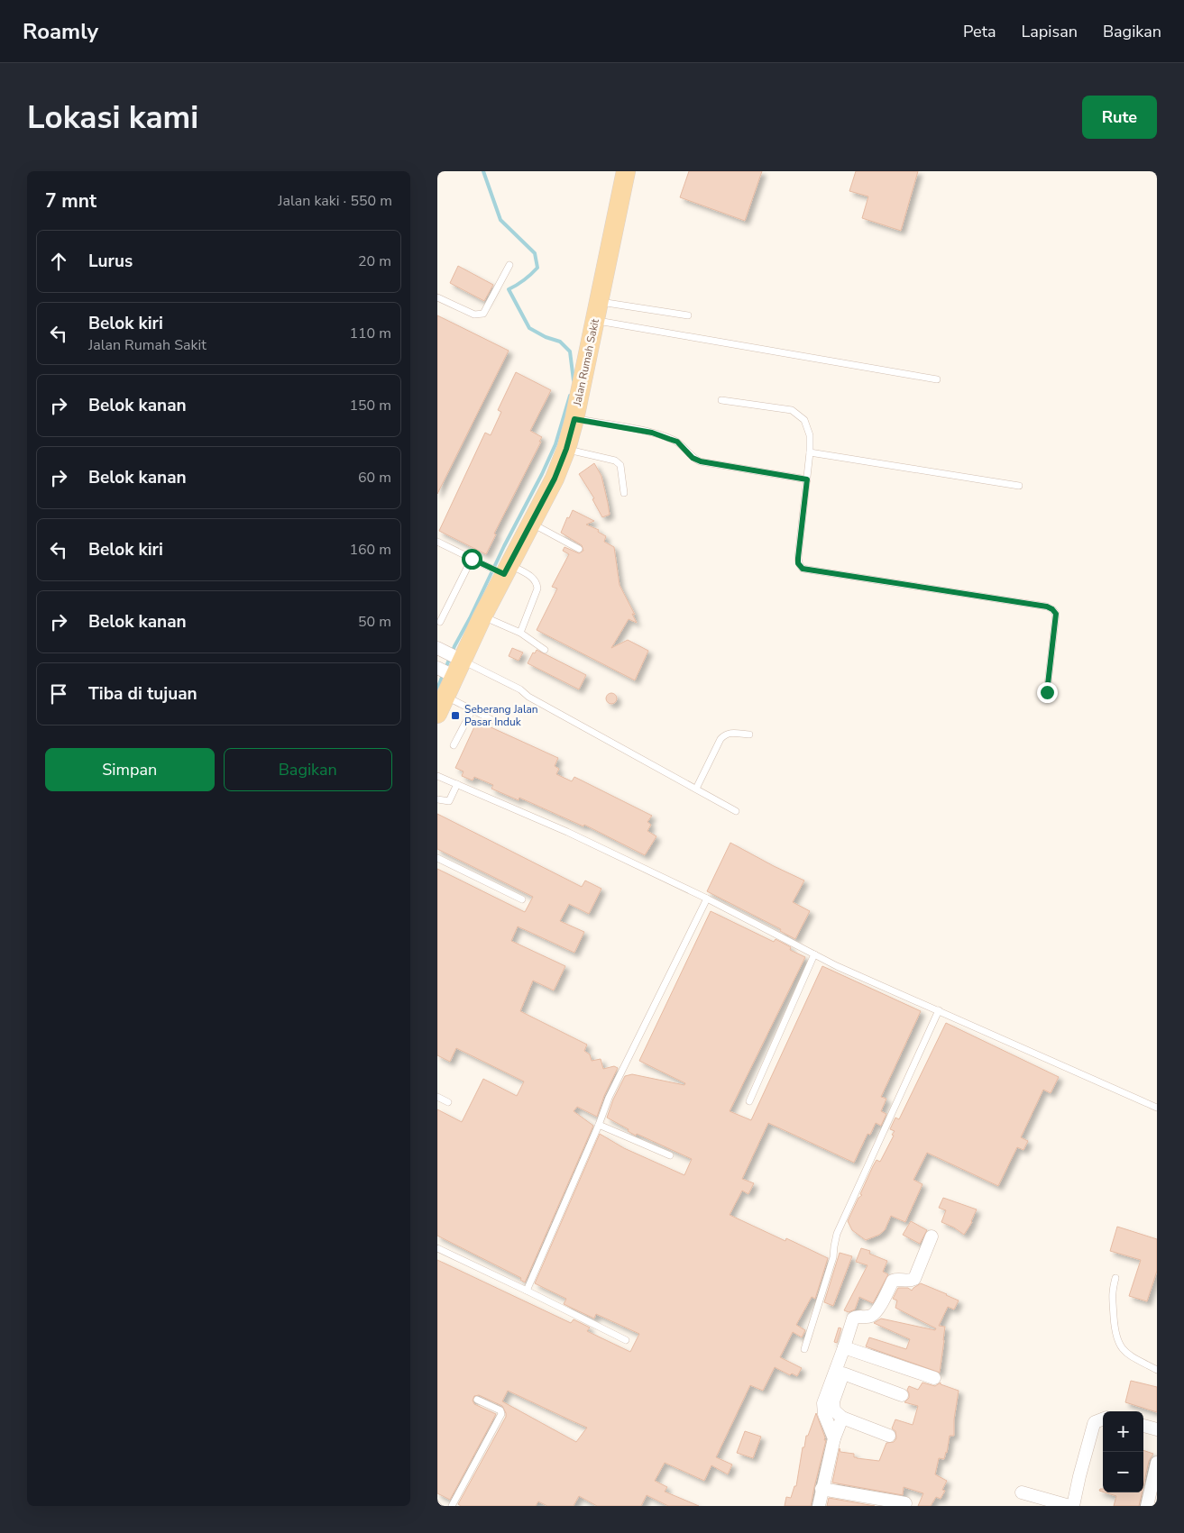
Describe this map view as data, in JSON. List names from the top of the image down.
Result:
{
  "streets": {
    "main road": ["Jalan Rumah Sakit"]
  },
  "places": {
    "transit": ["Seberang Jalan Pasar Induk"]
  },
  "page": {
    "header": "Roamly",
    "nav": ["Peta", "Lapisan", "Bagikan"],
    "buttons": [
      "Rute",
      ["Simpan", "Bagikan"]
    ],
    "title": "Lokasi kami",
    "heading": ["7 mnt", "Jalan kaki · 550 m"],
    "list": [
      ["Lurus", "20 m"],
      ["Belok kiri", "Jalan Rumah Sakit", "110 m"],
      ["Belok kanan", "150 m"],
      ["Belok kanan", "60 m"],
      ["Belok kiri", "160 m"],
      ["Belok kanan", "50 m"],
      "Tiba di tujuan"
    ],
    "map_buttons": ["+", "−"]
  }
}
